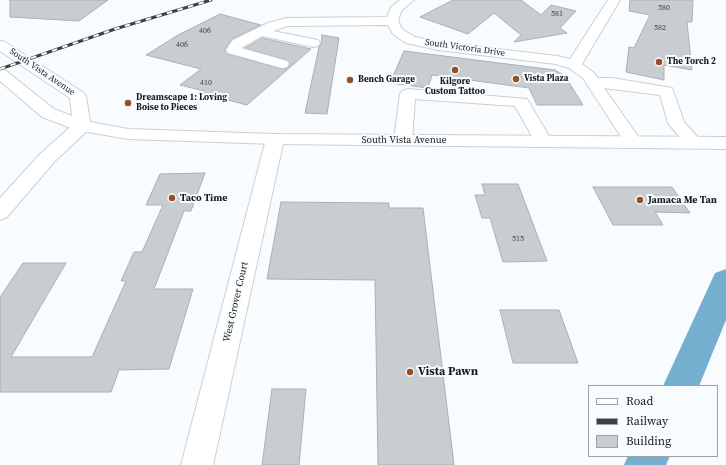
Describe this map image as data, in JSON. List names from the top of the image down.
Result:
{
  "streets": {
    "street": ["South Victoria Drive", "South Vista Avenue", "West Grover Court"]
  },
  "crossings": [
    ["South Victoria Drive", "South Vista Avenue"],
    ["South Vista Avenue", "West Grover Court"]
  ],
  "places": [
    "The Torch 2",
    "Kilgore Custom Tattoo",
    "Vista Plaza",
    "Bench Garage",
    "Dreamscape 1: Loving Boise to Pieces",
    "Taco Time",
    "Jamaca Me Tan",
    "Vista Pawn"
  ],
  "house_numbers": [
    "580",
    "581",
    "582",
    "406",
    "406",
    "410",
    "515"
  ],
  "legend": ["Road", "Railway", "Building"]
}
